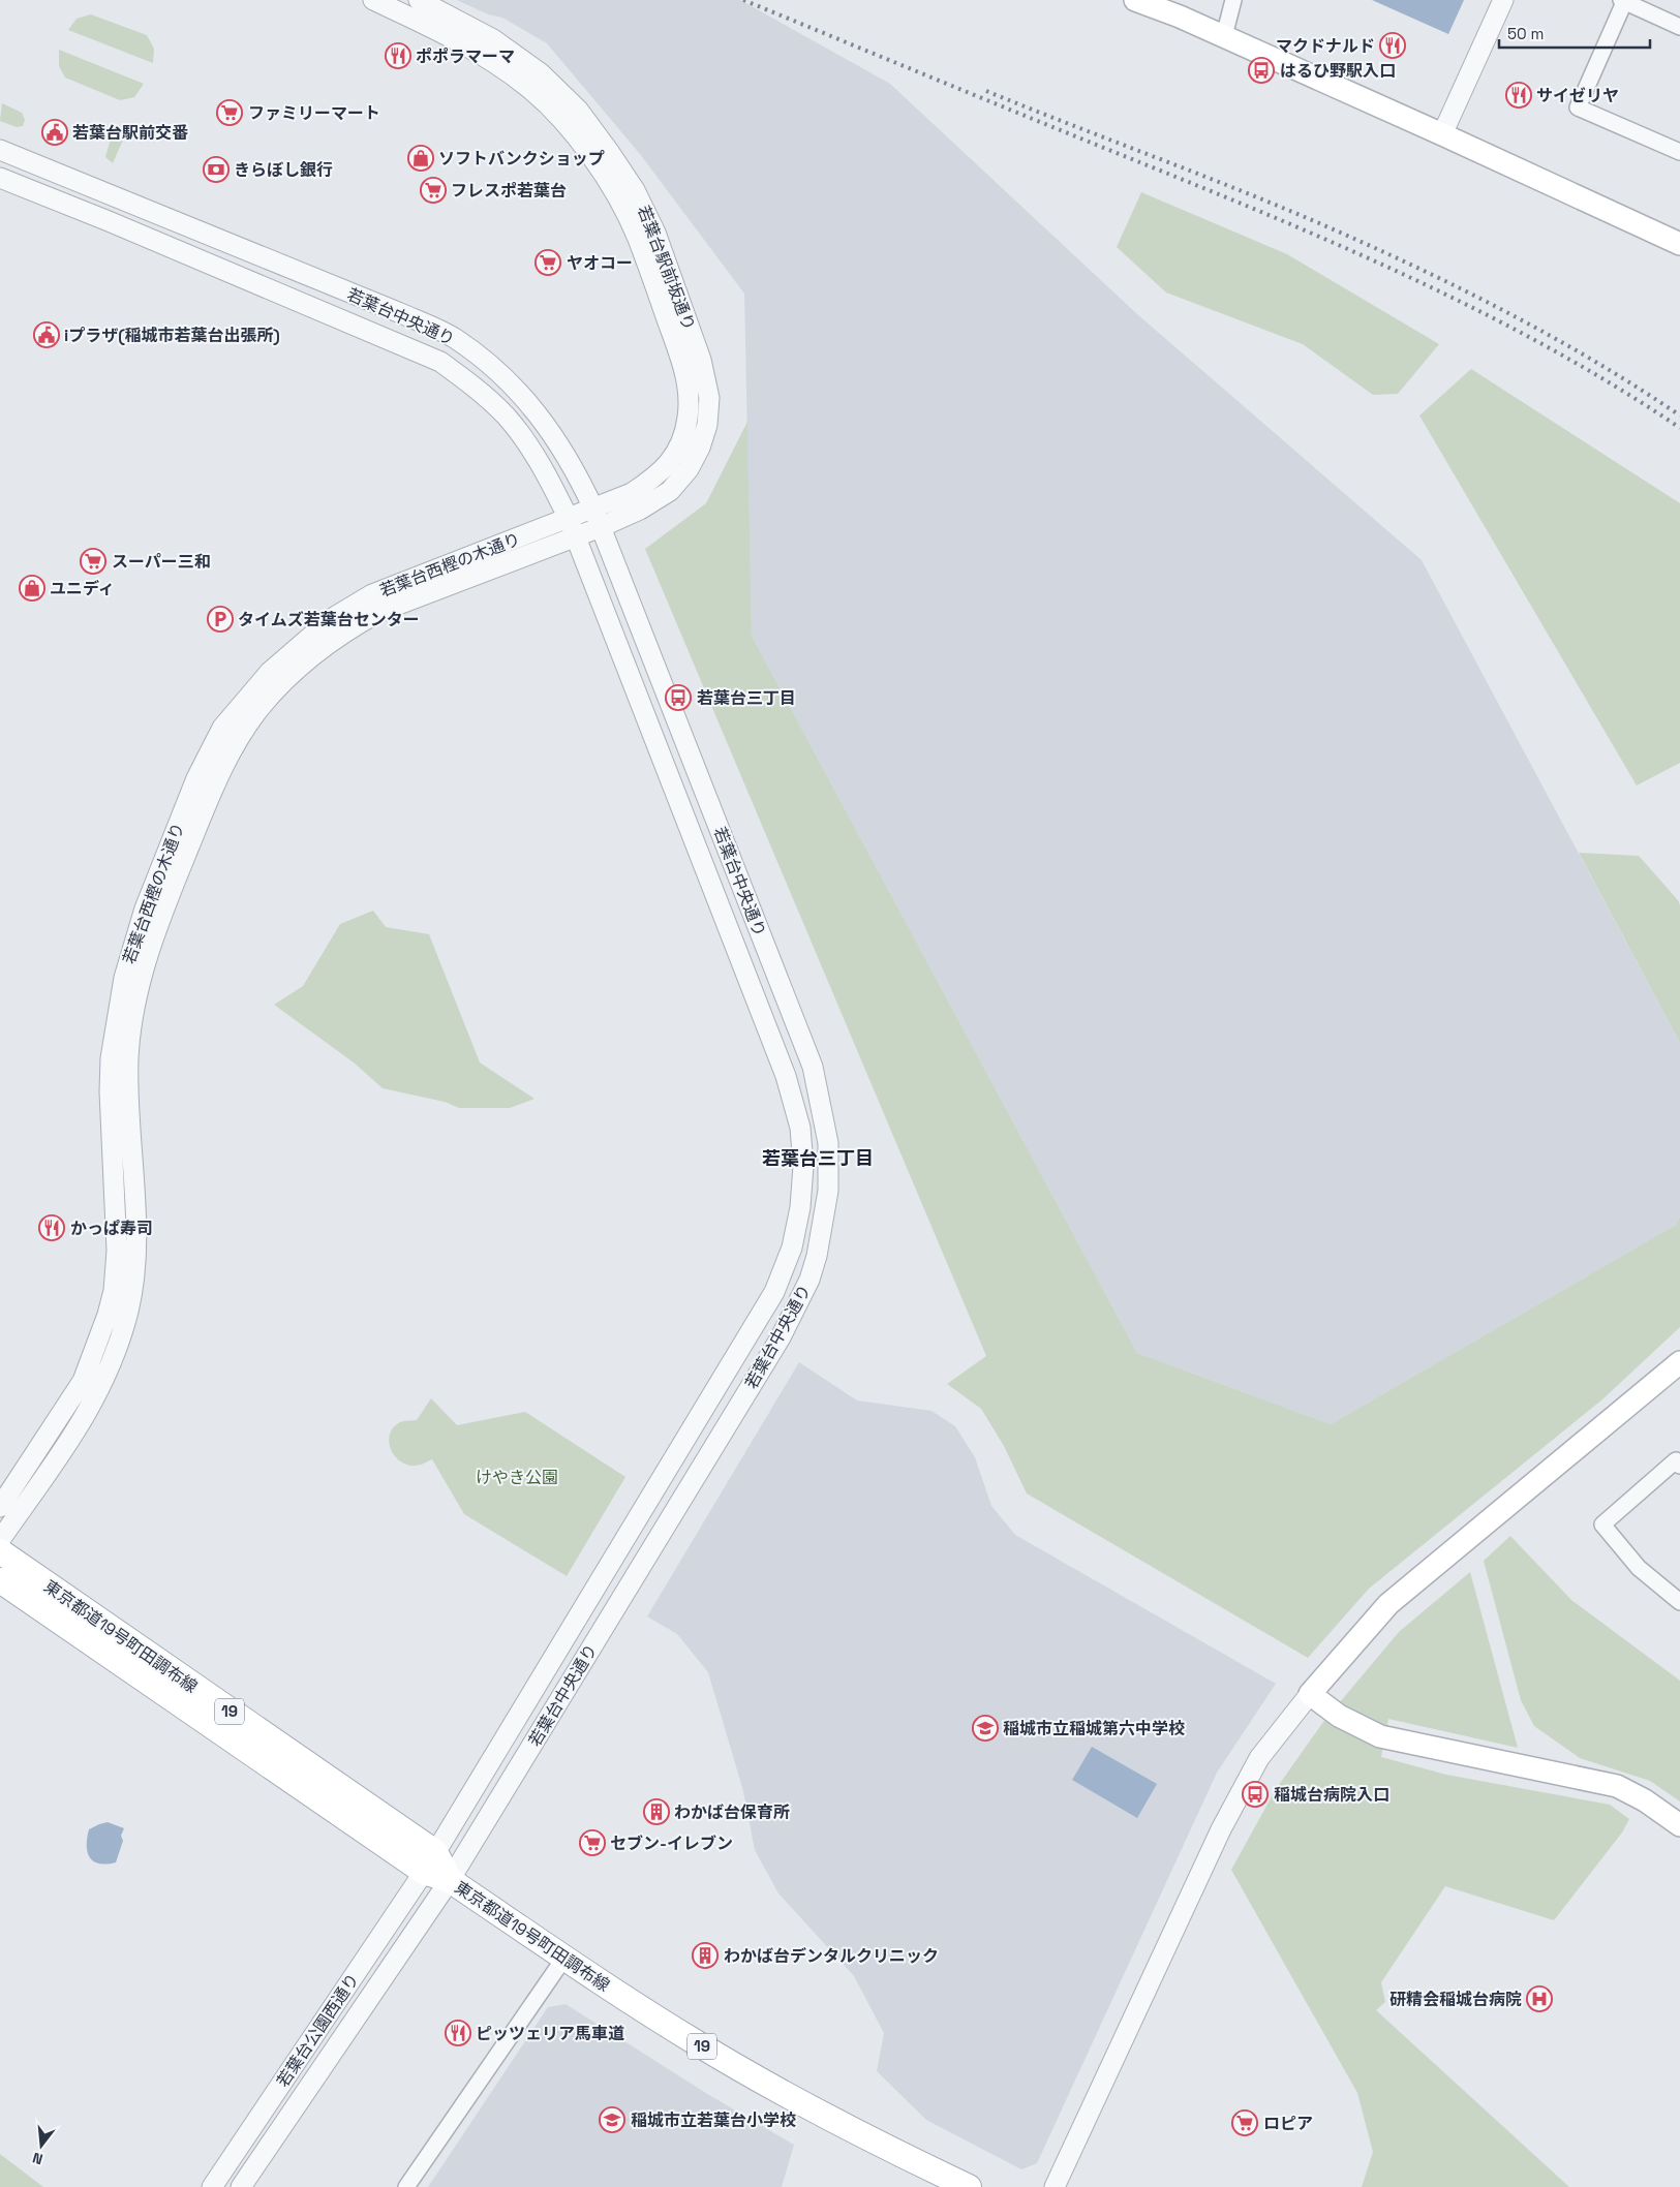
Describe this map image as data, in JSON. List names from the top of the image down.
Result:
{
  "streets": {
    "main road": ["東京都道19号町田調布線", "19"],
    "street": [
      "若葉台駅前坂通り",
      "若葉台中央通り",
      "若葉台西樫の木通り",
      "若葉台公園西通り"
    ]
  },
  "crossings": [
    ["若葉台駅前坂通り", "若葉台中央通り"],
    ["若葉台駅前坂通り", "若葉台西樫の木通り"],
    ["若葉台中央通り", "若葉台西樫の木通り"],
    ["若葉台中央通り", "東京都道19号町田調布線"],
    ["若葉台中央通り", "19"],
    ["若葉台中央通り", "若葉台公園西通り"],
    ["東京都道19号町田調布線", "19"],
    ["東京都道19号町田調布線", "若葉台公園西通り"],
    ["19", "若葉台公園西通り"]
  ],
  "districts": ["若葉台三丁目"],
  "parks": ["けやき公園"],
  "places": {
    "restaurant": [
      "マクドナルド",
      "ポポラマーマ",
      "サイゼリヤ",
      "かっぱ寿司",
      "ピッツェリア馬車道"
    ],
    "bus stop": ["はるひ野駅入口", "若葉台三丁目", "稲城台病院入口"],
    "supermarket": [
      "ファミリーマート",
      "フレスポ若葉台",
      "ヤオコー",
      "スーパー三和",
      "セブン-イレブン",
      "ロピア"
    ],
    "public building": ["若葉台駅前交番", "iプラザ(稲城市若葉台出張所)"],
    "shop": ["ソフトバンクショップ", "ユニディ"],
    "bank": ["きらぼし銀行"],
    "parking": ["タイムズ若葉台センター"],
    "school or university": ["稲城市立稲城第六中学校", "稲城市立若葉台小学校"],
    "building": ["わかば台保育所", "わかば台デンタルクリニック"],
    "hospital": ["研精会稲城台病院"]
  },
  "scale_bar": "50 m",
  "north": "bottom"
}
